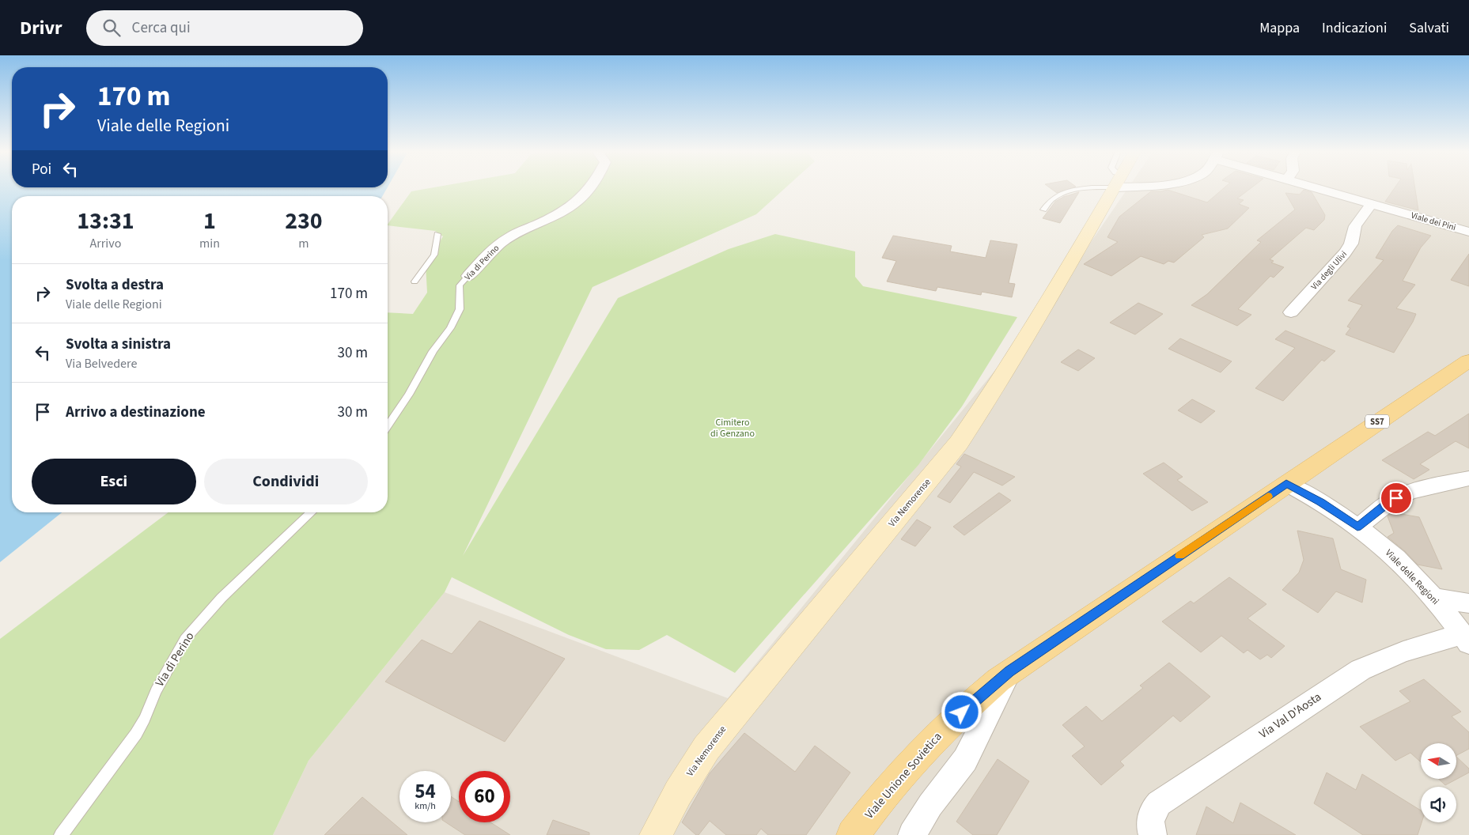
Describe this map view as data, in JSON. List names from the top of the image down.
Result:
{
  "streets": {
    "main road": ["SS7", "Via Nemorense", "Viale Unione Sovietica"],
    "street": [
      "Viale dei Pini",
      "Via di Perino",
      "Via degli Ulivi",
      "Viale delle Regioni",
      "Via Val D'Aosta"
    ]
  },
  "crossings": [
    ["Viale dei Pini", "Via degli Ulivi"],
    ["Viale delle Regioni", "Via Val D'Aosta"],
    ["Viale delle Regioni", "Viale Unione Sovietica"]
  ],
  "parks": ["Cimitero di Genzano"],
  "north": "left",
  "page": {
    "header": "Drivr",
    "search": "Cerca qui",
    "nav": ["Mappa", "Indicazioni", "Salvati"],
    "turn": ["170 m", "Viale delle Regioni"],
    "then": "Poi",
    "eta": [
      "13:31",
      "Arrivo",
      "1",
      "min",
      "230",
      "m"
    ],
    "list": [
      {
        "name": "Svolta a destra",
        "note": "Viale delle Regioni",
        "value": "170 m"
      },
      {
        "name": "Svolta a sinistra",
        "note": "Via Belvedere",
        "value": "30 m"
      },
      {
        "name": "Arrivo a destinazione",
        "value": "30 m"
      }
    ],
    "buttons": ["Esci", "Condividi"],
    "speed": "54 km/h",
    "limit": "60"
  }
}
